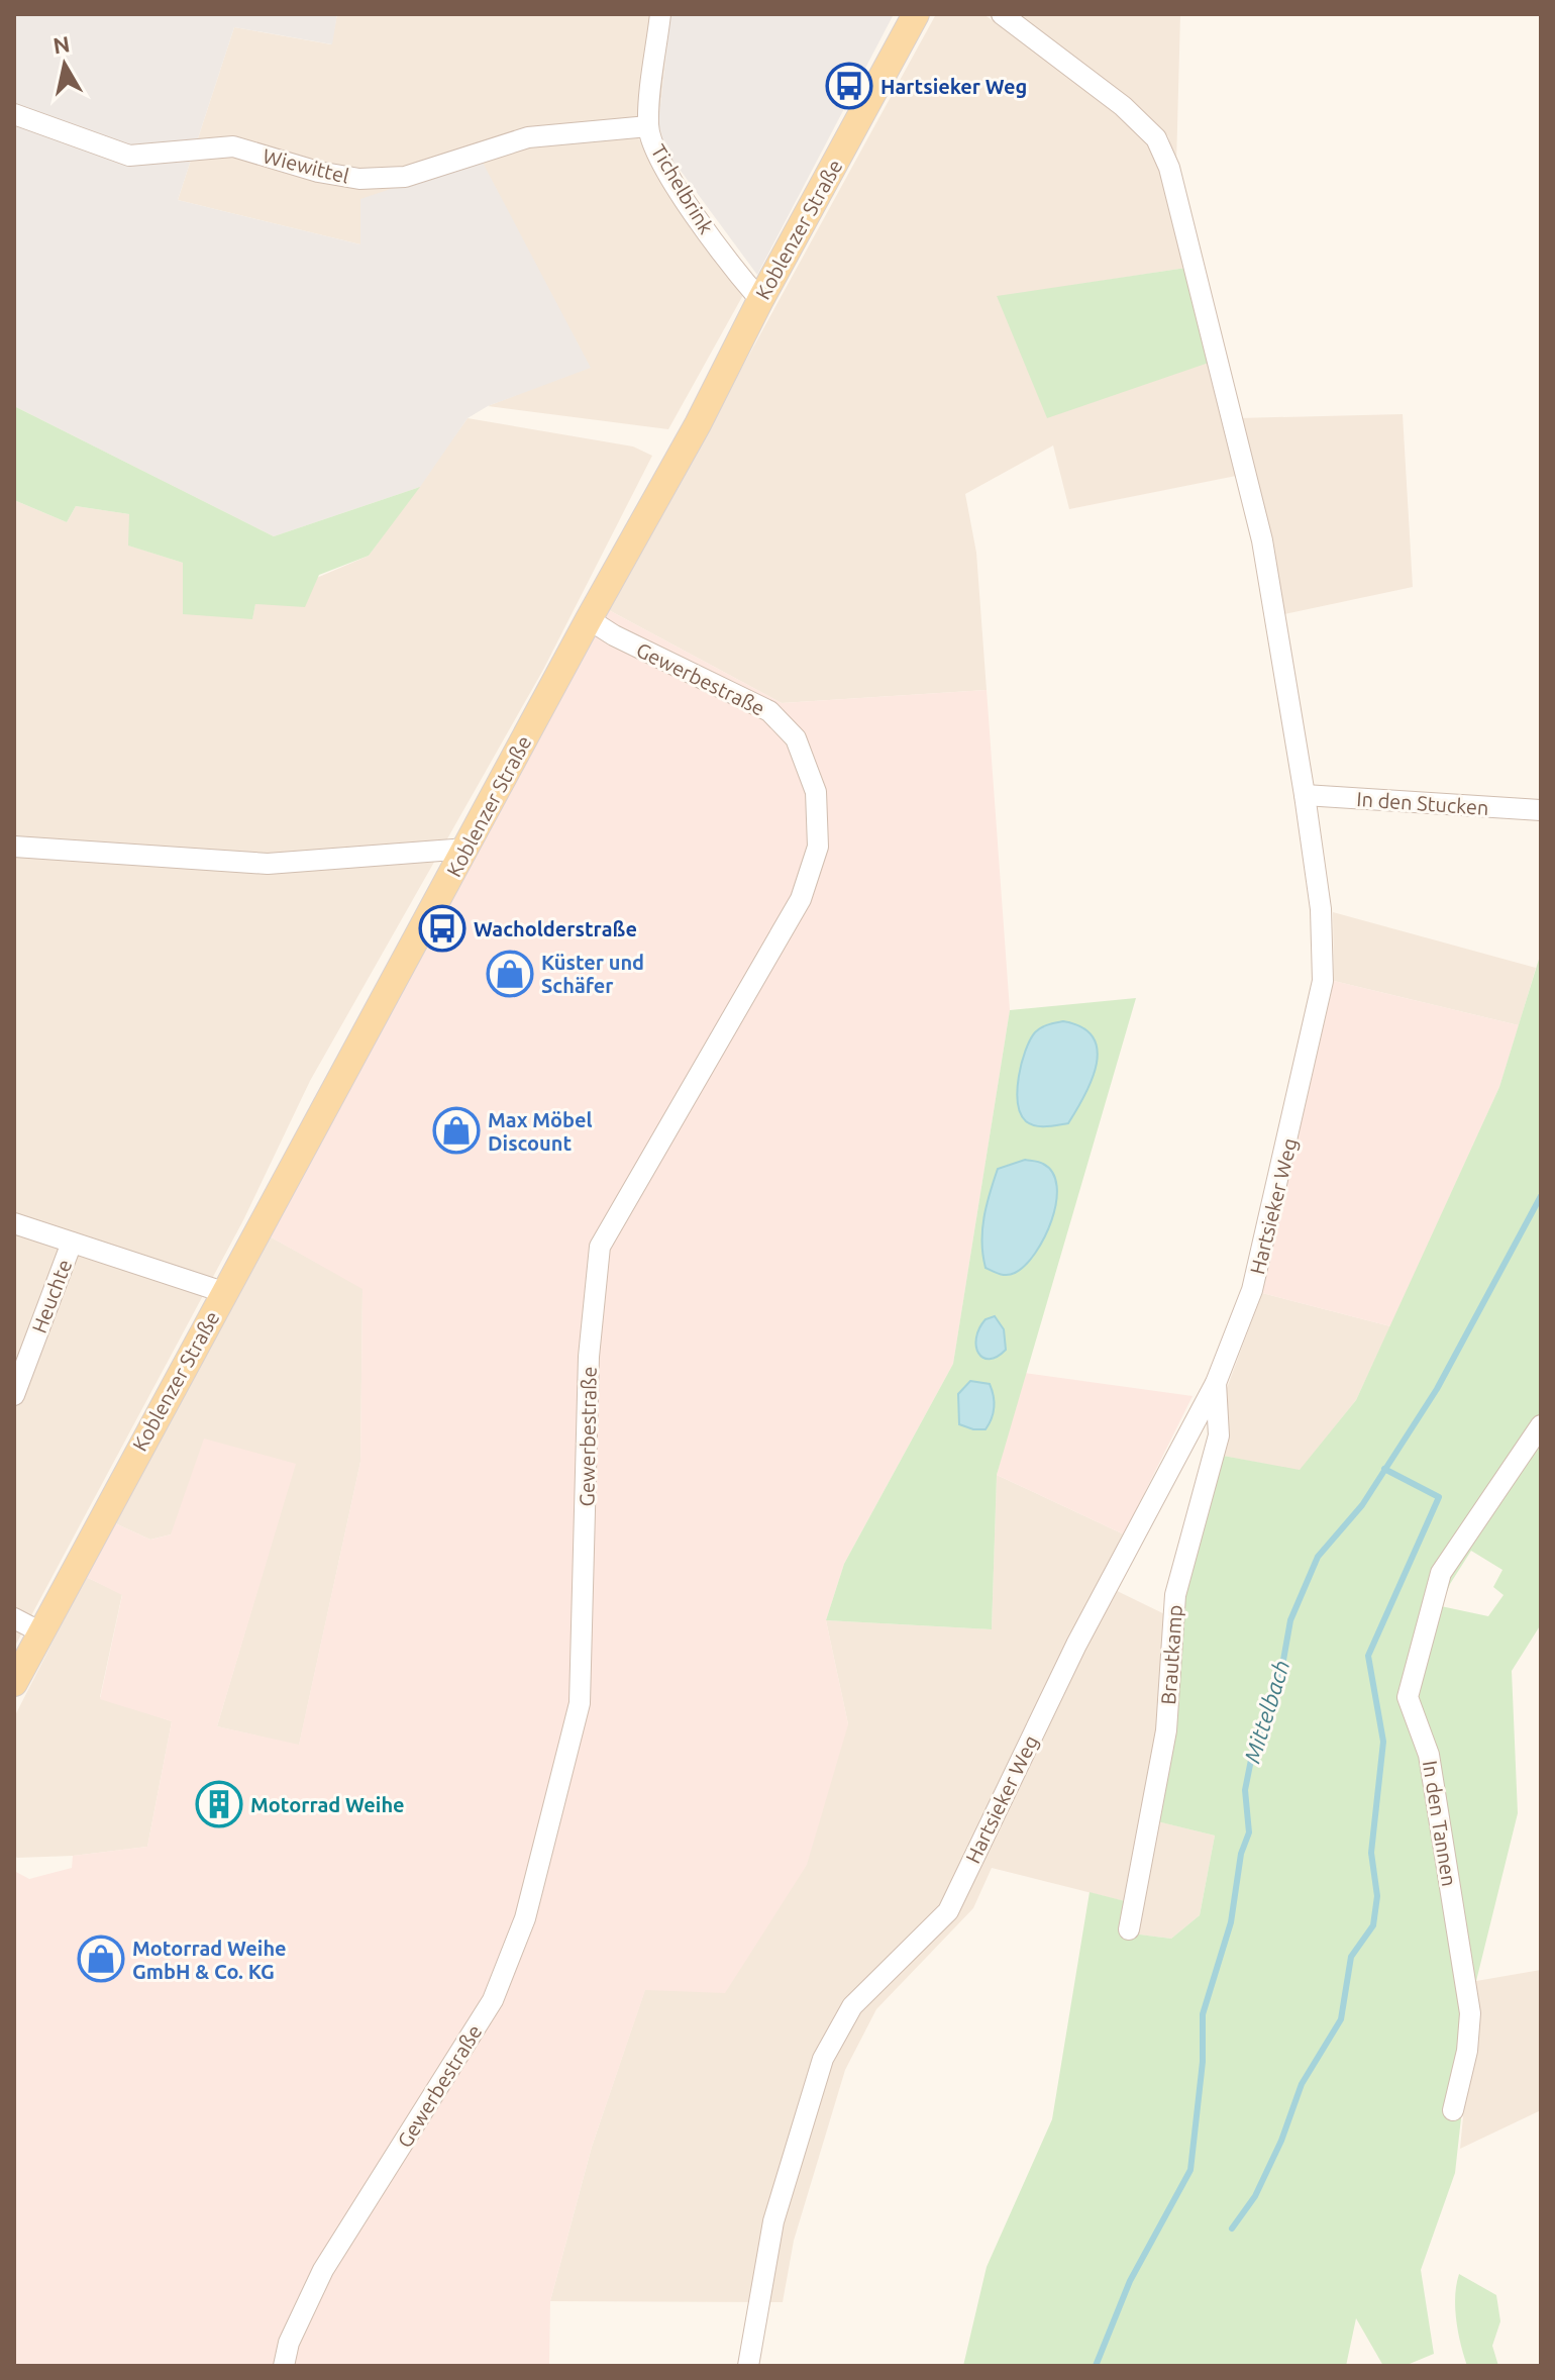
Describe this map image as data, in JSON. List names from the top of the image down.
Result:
{
  "streets": {
    "main road": ["Koblenzer Straße"],
    "street": [
      "Wiewittel",
      "Tichelbrink",
      "Gewerbestraße",
      "In den Stucken",
      "Hartsieker Weg",
      "Heuchte",
      "Brautkamp",
      "In den Tannen"
    ]
  },
  "crossings": [
    ["Wiewittel", "Tichelbrink"],
    ["Tichelbrink", "Koblenzer Straße"],
    ["Koblenzer Straße", "Gewerbestraße"],
    ["Koblenzer Straße", "Heuchte"],
    ["In den Stucken", "Hartsieker Weg"],
    ["Hartsieker Weg", "Brautkamp"]
  ],
  "water": ["Mittelbach"],
  "places": {
    "bus stop": ["Hartsieker Weg", "Wacholderstraße"],
    "shop": ["Küster und Schäfer", "Max Möbel Discount", "Motorrad Weihe GmbH & Co. KG"],
    "building": ["Motorrad Weihe"]
  },
  "north": "top"
}
